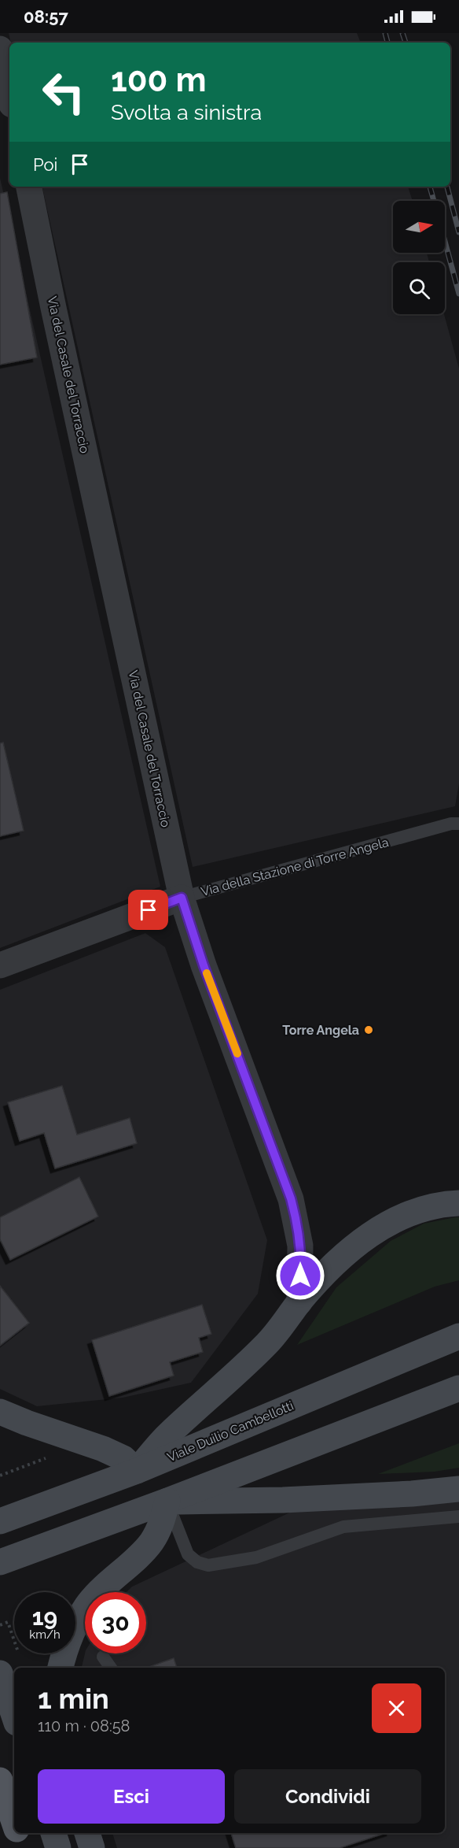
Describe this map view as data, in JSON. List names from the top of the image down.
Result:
{
  "streets": {
    "main road": ["Viale Duilio Cambellotti"],
    "street": ["Via del Casale del Torraccio", "Via della Stazione di Torre Angela"]
  },
  "crossings": [
    ["Via del Casale del Torraccio", "Via della Stazione di Torre Angela"]
  ],
  "places": ["Torre Angela"],
  "north": "right",
  "page": {
    "status": "08:57",
    "turn": ["100 m", "Svolta a sinistra"],
    "then": "Poi",
    "speed": "19 km/h",
    "limit": "30",
    "heading": ["1 min", "110 m · 08:58"],
    "buttons": ["Esci", "Condividi"]
  }
}
